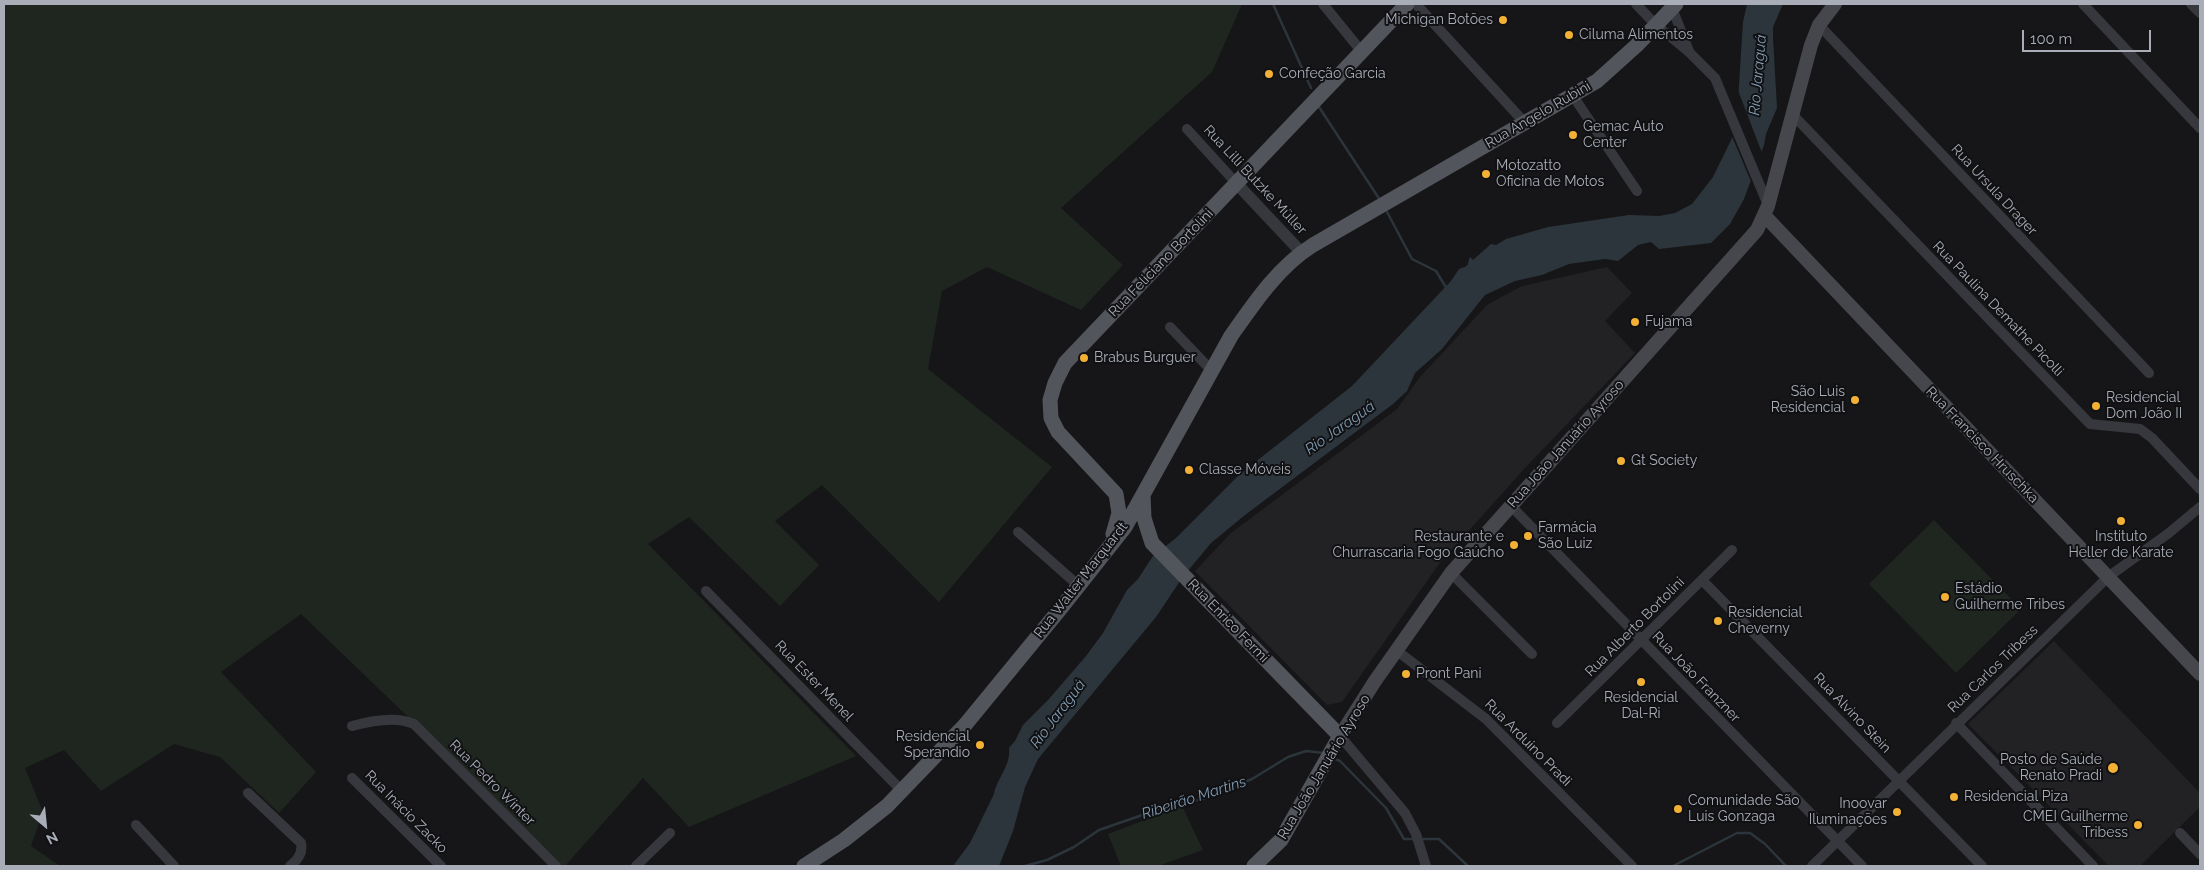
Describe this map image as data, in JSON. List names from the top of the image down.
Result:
{
  "streets": {
    "main road": [
      "Rua Angelo Rubini",
      "Rua Feliciano Bortolini",
      "Rua João Januário Ayroso",
      "Rua Francisco Hruschka",
      "Rua Walter Marquardt",
      "Rua Enrico Fermi"
    ],
    "street": [
      "Rua Lilli Butzke Müller",
      "Rua Ursula Drager",
      "Rua Paulina Demathe Picolli",
      "Rua Alberto Bortolini",
      "Rua Carlos Tribess",
      "Rua João Franzner",
      "Rua Ester Menel",
      "Rua Alvino Stein",
      "Rua Arduino Pradi",
      "Rua Pedro Winter",
      "Rua Inácio Zacko"
    ]
  },
  "crossings": [
    ["Rua Angelo Rubini", "Rua Walter Marquardt"],
    ["Rua Lilli Butzke Müller", "Rua Feliciano Bortolini"],
    ["Rua Lilli Butzke Müller", "Rua Walter Marquardt"],
    ["Rua Ursula Drager", "Rua João Januário Ayroso"],
    ["Rua Paulina Demathe Picolli", "Rua João Januário Ayroso"],
    ["Rua João Januário Ayroso", "Rua Francisco Hruschka"],
    ["Rua João Januário Ayroso", "Rua Enrico Fermi"],
    ["Rua João Januário Ayroso", "Rua João Franzner"],
    ["Rua João Januário Ayroso", "Rua Arduino Pradi"],
    ["Rua Francisco Hruschka", "Rua Carlos Tribess"],
    ["Rua Walter Marquardt", "Rua Enrico Fermi"],
    ["Rua Walter Marquardt", "Rua Ester Menel"],
    ["Rua Alberto Bortolini", "Rua João Franzner"],
    ["Rua Alberto Bortolini", "Rua Alvino Stein"],
    ["Rua Carlos Tribess", "Rua João Franzner"],
    ["Rua Carlos Tribess", "Rua Alvino Stein"]
  ],
  "water": ["Rio Jaraguá", "Ribeirão Martins"],
  "places": [
    "Michigan Botões",
    "Ciluma Alimentos",
    "Confeção Garcia",
    "Gemac Auto Center",
    "Motozatto Oficina de Motos",
    "Fujama",
    "Brabus Burguer",
    "São Luis Residencial",
    "Residencial Dom João II",
    "Gt Society",
    "Classe Móveis",
    "Instituto Heller de Karate",
    "Farmácia São Luiz",
    "Restaurante e Churrascaria Fogo Gaúcho",
    "Estádio Guilherme Tribes",
    "Residencial Cheverny",
    "Pront Pani",
    "Residencial Dal-Ri",
    "Residencial Sperandio",
    "Posto de Saúde Renato Pradi",
    "Residencial Piza",
    "Comunidade São Luis Gonzaga",
    "Inoovar Iluminações",
    "CMEI Guilherme Tribess"
  ],
  "scale_bar": "100 m",
  "north": "bottom right"
}
